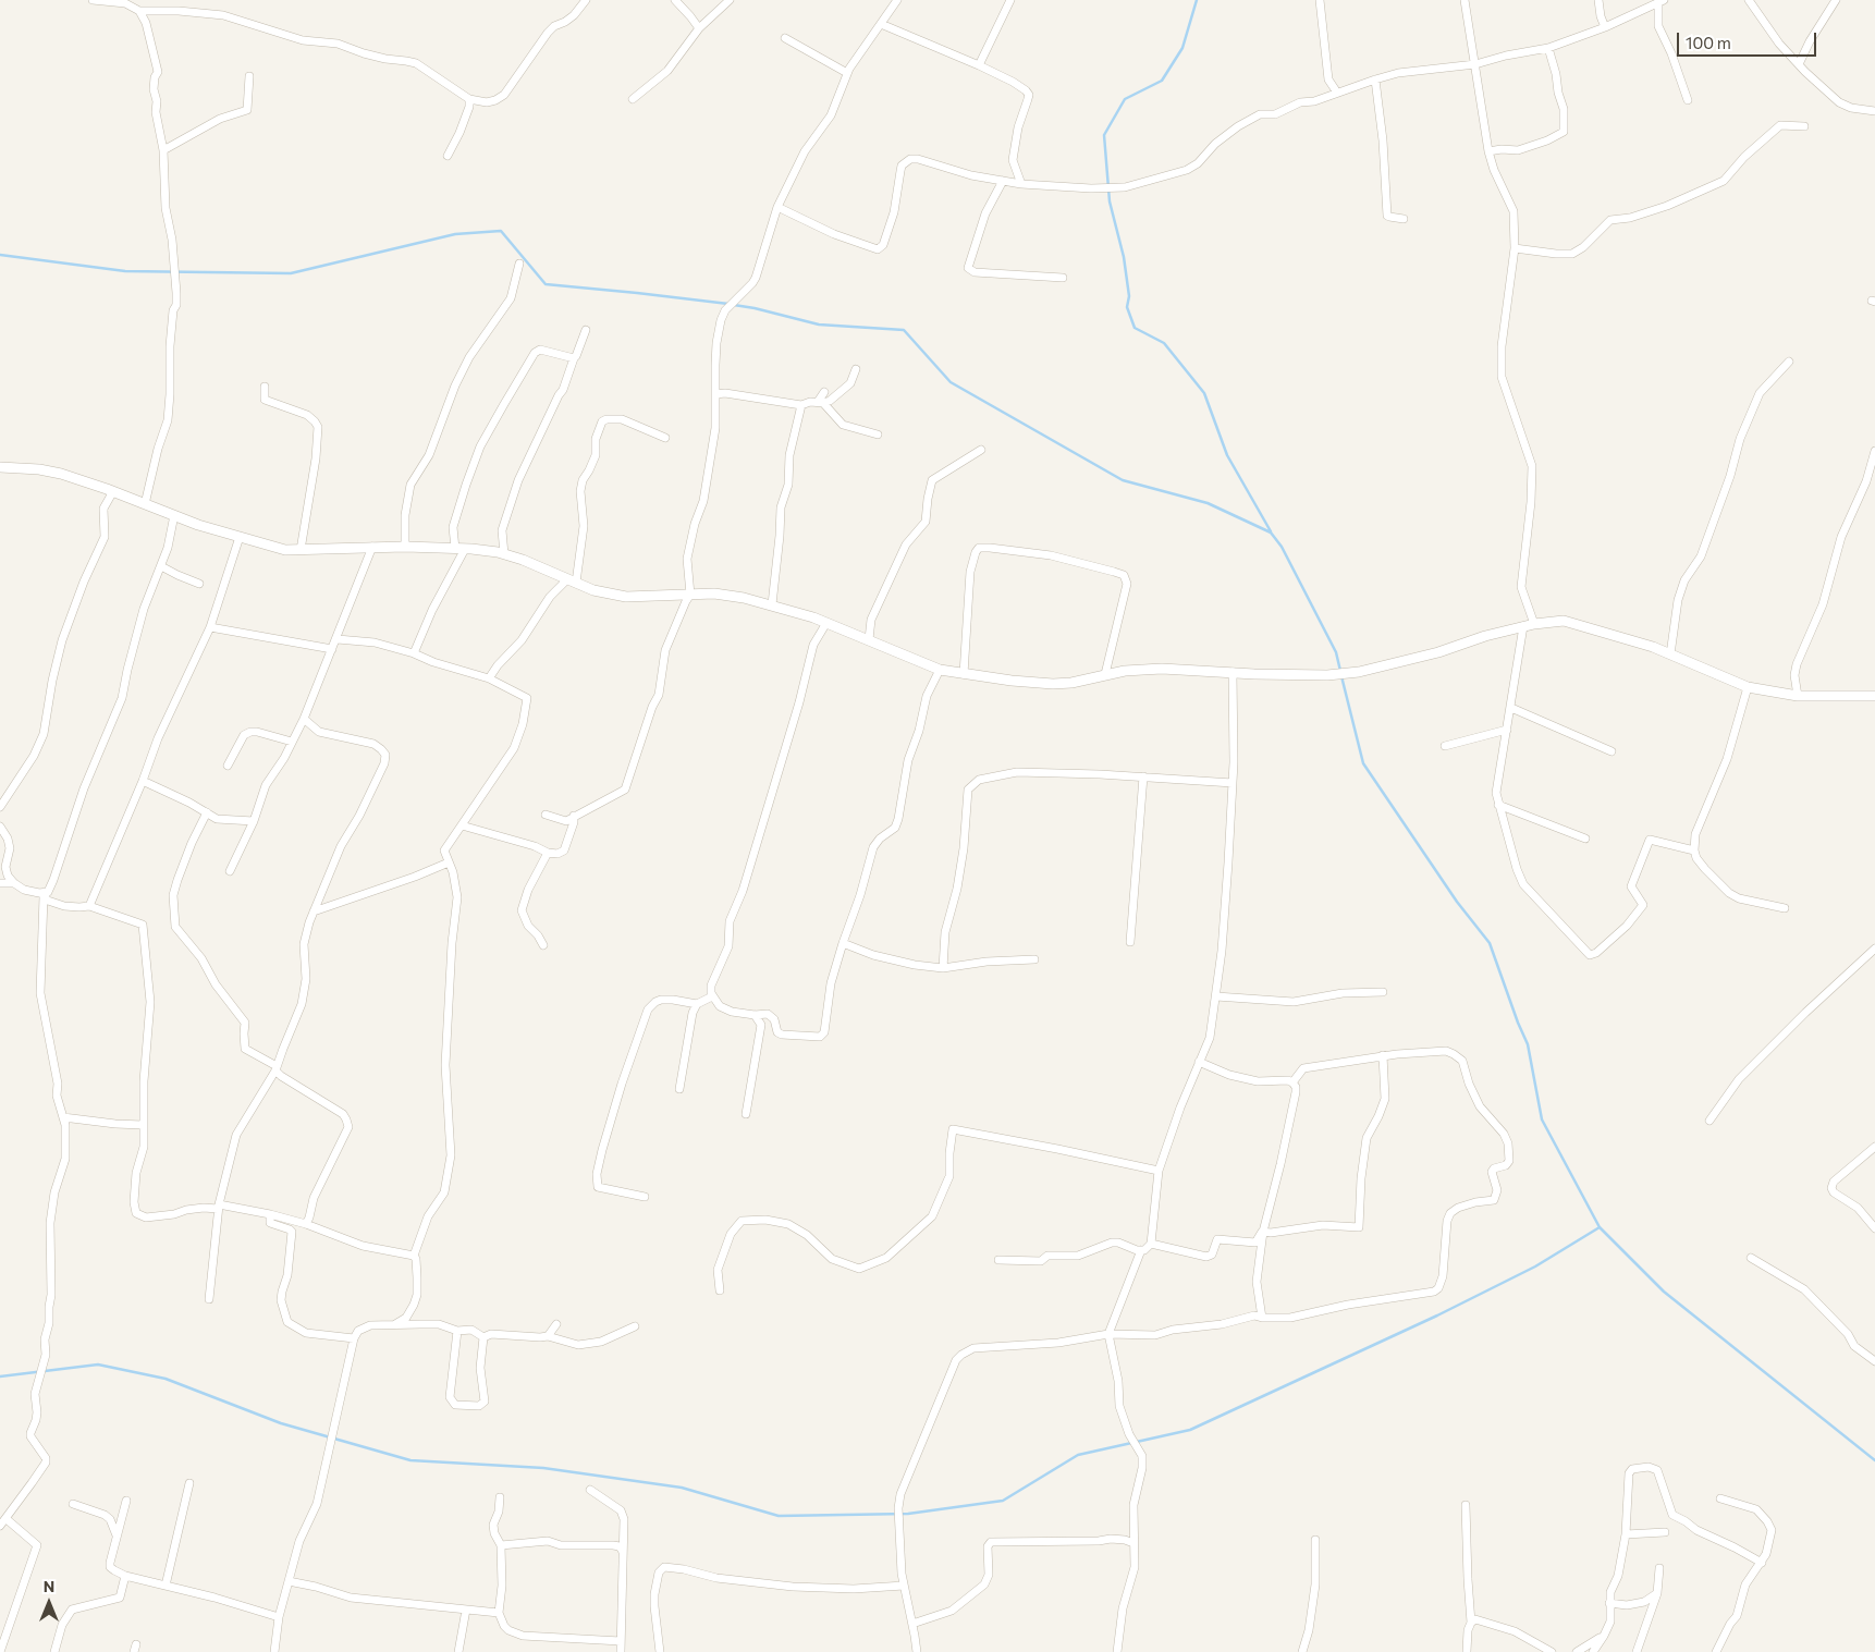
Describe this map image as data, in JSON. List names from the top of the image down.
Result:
{
  "scale_bar": "100 m",
  "north": "top"
}
